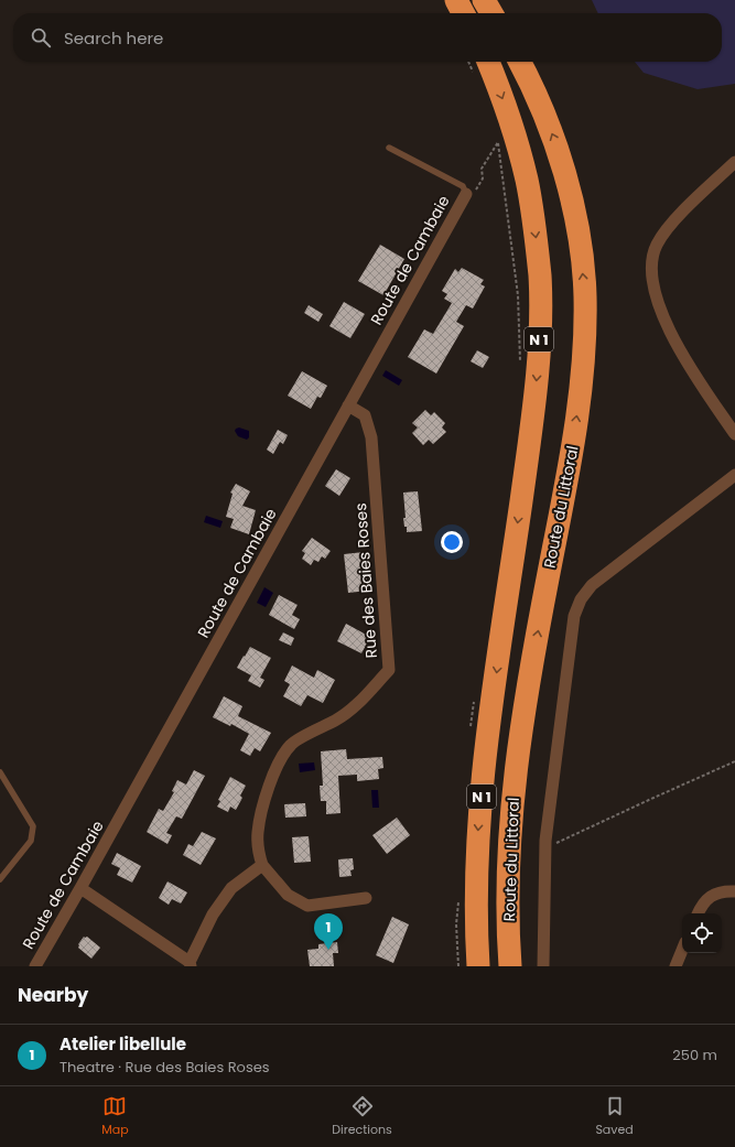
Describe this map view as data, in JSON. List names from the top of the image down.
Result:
{
  "streets": {
    "highway": ["N 1", "Route du Littoral"],
    "street": ["Route de Cambaie", "Rue des Baies Roses"]
  },
  "crossings": [
    ["Route de Cambaie", "Rue des Baies Roses"]
  ],
  "page": {
    "search": "Search here",
    "pins": "1",
    "heading": "Nearby",
    "list": [
      {
        "mark": "1",
        "name": "Atelier libellule",
        "note": "Theatre · Rue des Baies Roses",
        "value": "250 m"
      }
    ],
    "nav": ["Map", "Directions", "Saved"]
  }
}
